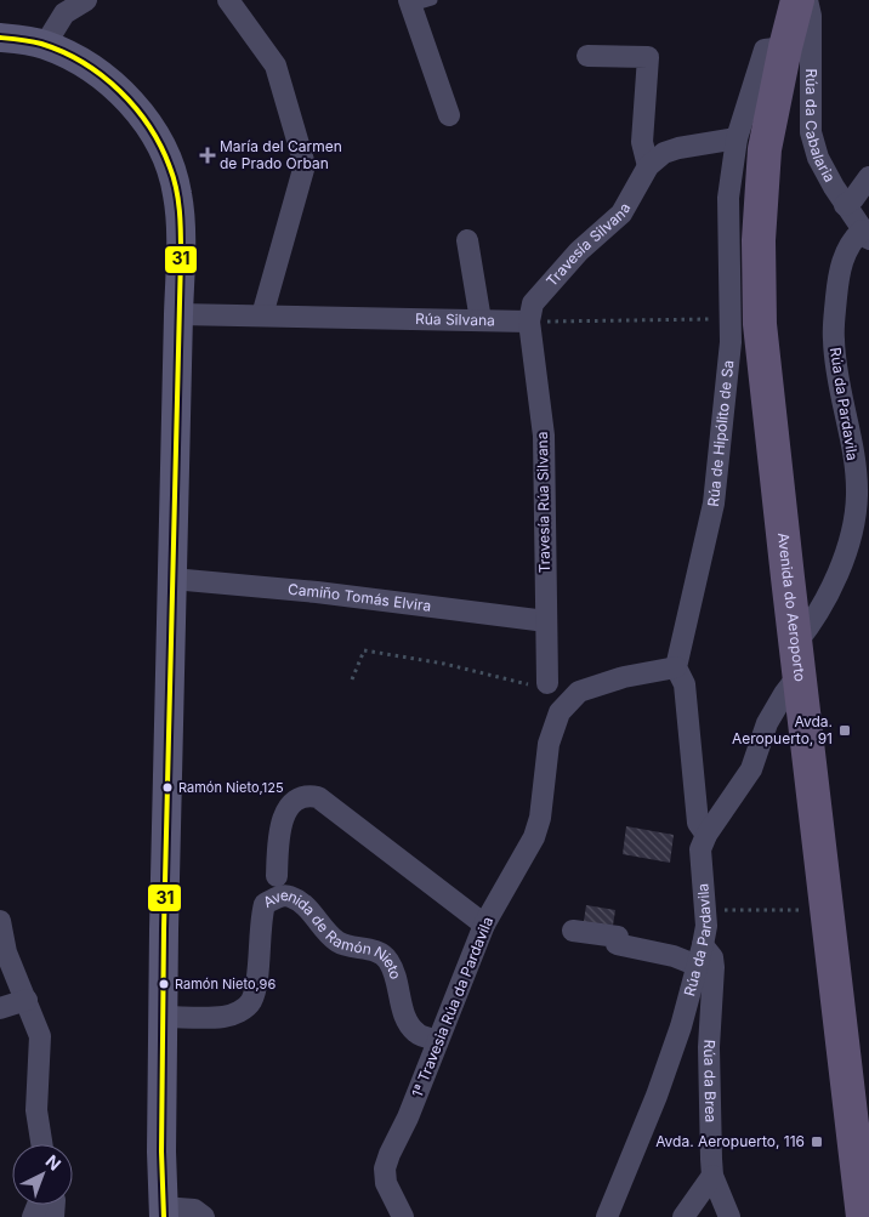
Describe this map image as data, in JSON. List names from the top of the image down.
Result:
{
  "streets": {
    "main road": ["Avenida do Aeroporto"],
    "street": [
      "Rúa da Cabalaria",
      "Travesía Silvana",
      "Rúa Silvana",
      "Rúa da Pardavila",
      "Rúa de Hipólito de Sa",
      "Travesía Rúa Silvana",
      "Camiño Tomás Elvira",
      "Avenida de Ramón Nieto",
      "1ª Travesia Rúa da Pardavila",
      "Rúa da Brea"
    ]
  },
  "crossings": [
    ["Rúa da Cabalaria", "Rúa da Pardavila"],
    ["Travesía Silvana", "Rúa Silvana"],
    ["Travesía Silvana", "Rúa de Hipólito de Sa"],
    ["Travesía Silvana", "Travesía Rúa Silvana"],
    ["Rúa Silvana", "Travesía Rúa Silvana"],
    ["Rúa da Pardavila", "Avenida do Aeroporto"],
    ["Rúa da Pardavila", "Rúa da Brea"],
    ["Rúa de Hipólito de Sa", "Avenida do Aeroporto"],
    ["Rúa de Hipólito de Sa", "1ª Travesia Rúa da Pardavila"],
    ["Travesía Rúa Silvana", "Camiño Tomás Elvira"],
    ["Avenida de Ramón Nieto", "1ª Travesia Rúa da Pardavila"]
  ],
  "places": {
    "health": ["María del Carmen de Prado Orban"],
    "transit": ["Avda. Aeropuerto, 91", "Avda. Aeropuerto, 116"],
    "other": ["Ramón Nieto,125", "Ramón Nieto,96"]
  },
  "lines": ["transit line 31"],
  "north": "top right"
}
